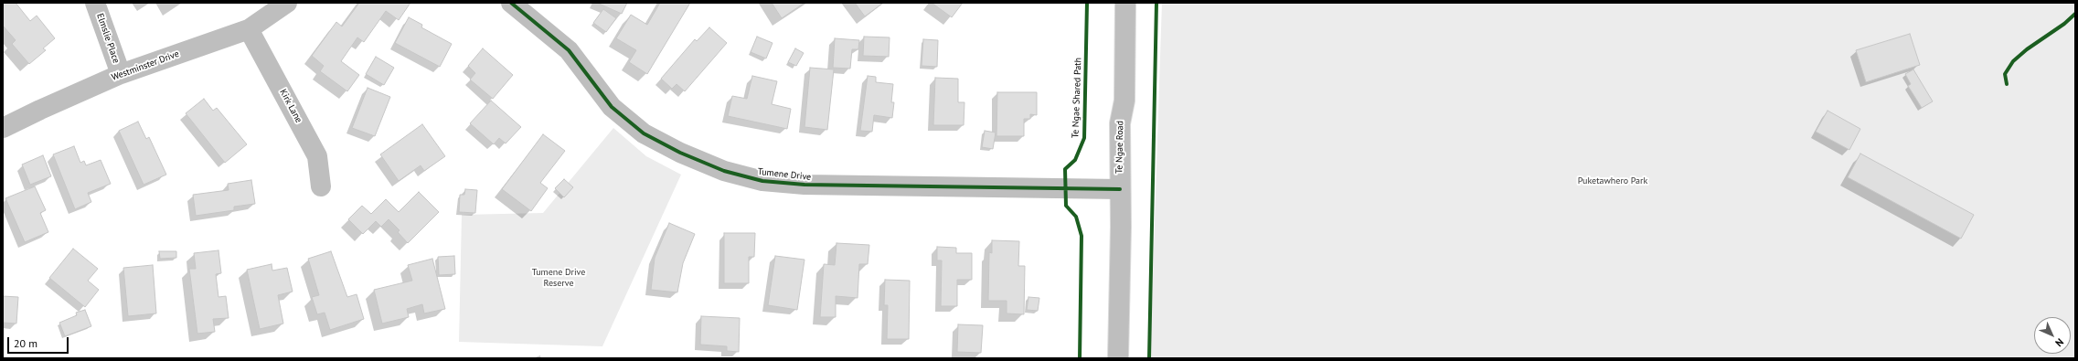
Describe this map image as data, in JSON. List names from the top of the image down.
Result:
{
  "streets": {
    "main road": [
      "Elmslie Place",
      "Westminster Drive",
      "Kirk Lane",
      "Te Ngae Road",
      "Tumene Drive"
    ],
    "cycle path": ["Te Ngae Shared Path"]
  },
  "crossings": [
    ["Elmslie Place", "Westminster Drive"],
    ["Westminster Drive", "Kirk Lane"],
    ["Te Ngae Road", "Tumene Drive"]
  ],
  "parks": ["Puketawhero Park", "Tumene Drive Reserve"],
  "scale_bar": "20 m",
  "north": "bottom right"
}
